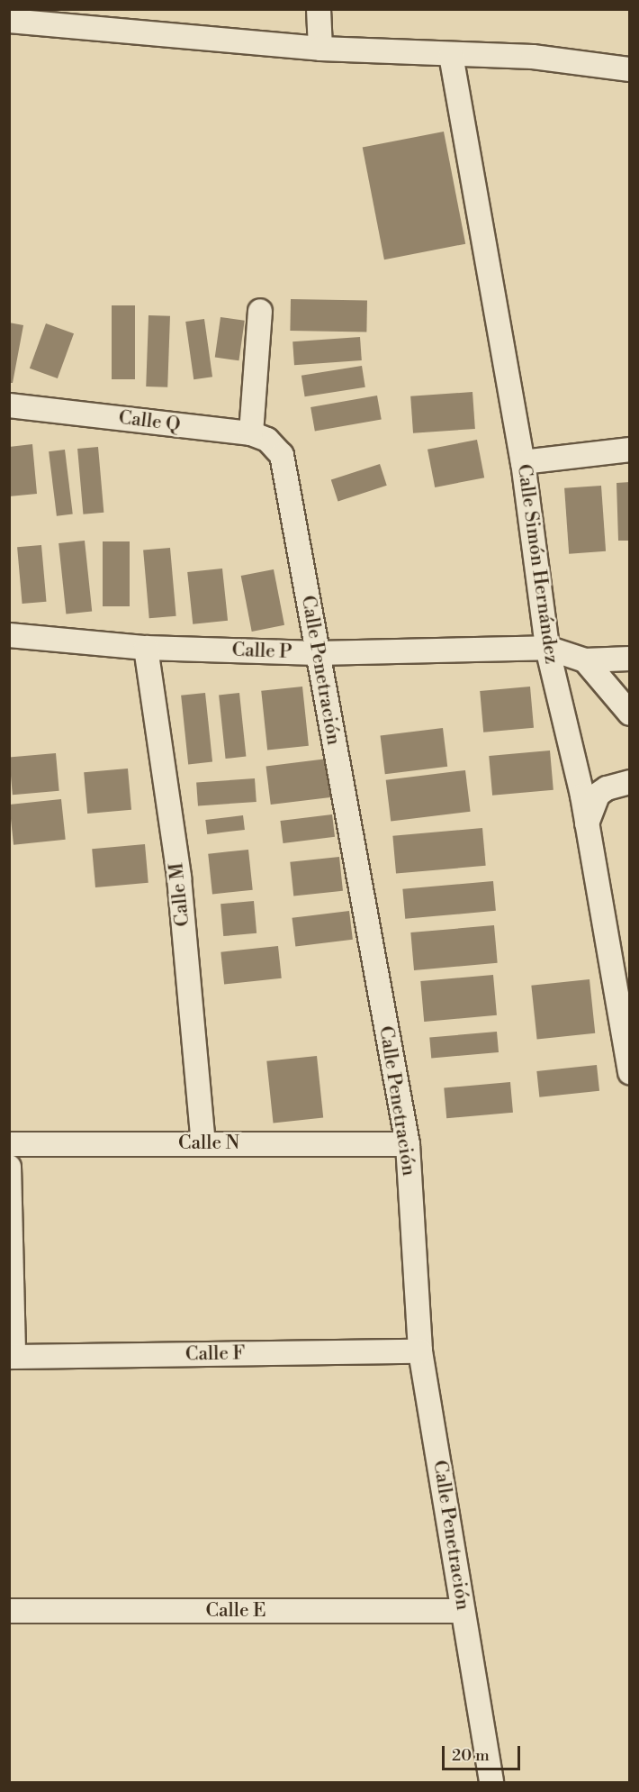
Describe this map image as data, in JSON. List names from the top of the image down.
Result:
{
  "streets": {
    "street": [
      "Calle Q",
      "Calle Simón Hernández",
      "Calle P",
      "Calle Penetración",
      "Calle M",
      "Calle N",
      "Calle F",
      "Calle E"
    ]
  },
  "crossings": [
    ["Calle Q", "Calle Penetración"],
    ["Calle Simón Hernández", "Calle P"],
    ["Calle P", "Calle Penetración"],
    ["Calle P", "Calle M"],
    ["Calle Penetración", "Calle N"],
    ["Calle Penetración", "Calle F"],
    ["Calle Penetración", "Calle E"],
    ["Calle M", "Calle N"]
  ],
  "scale_bar": "20 m"
}
